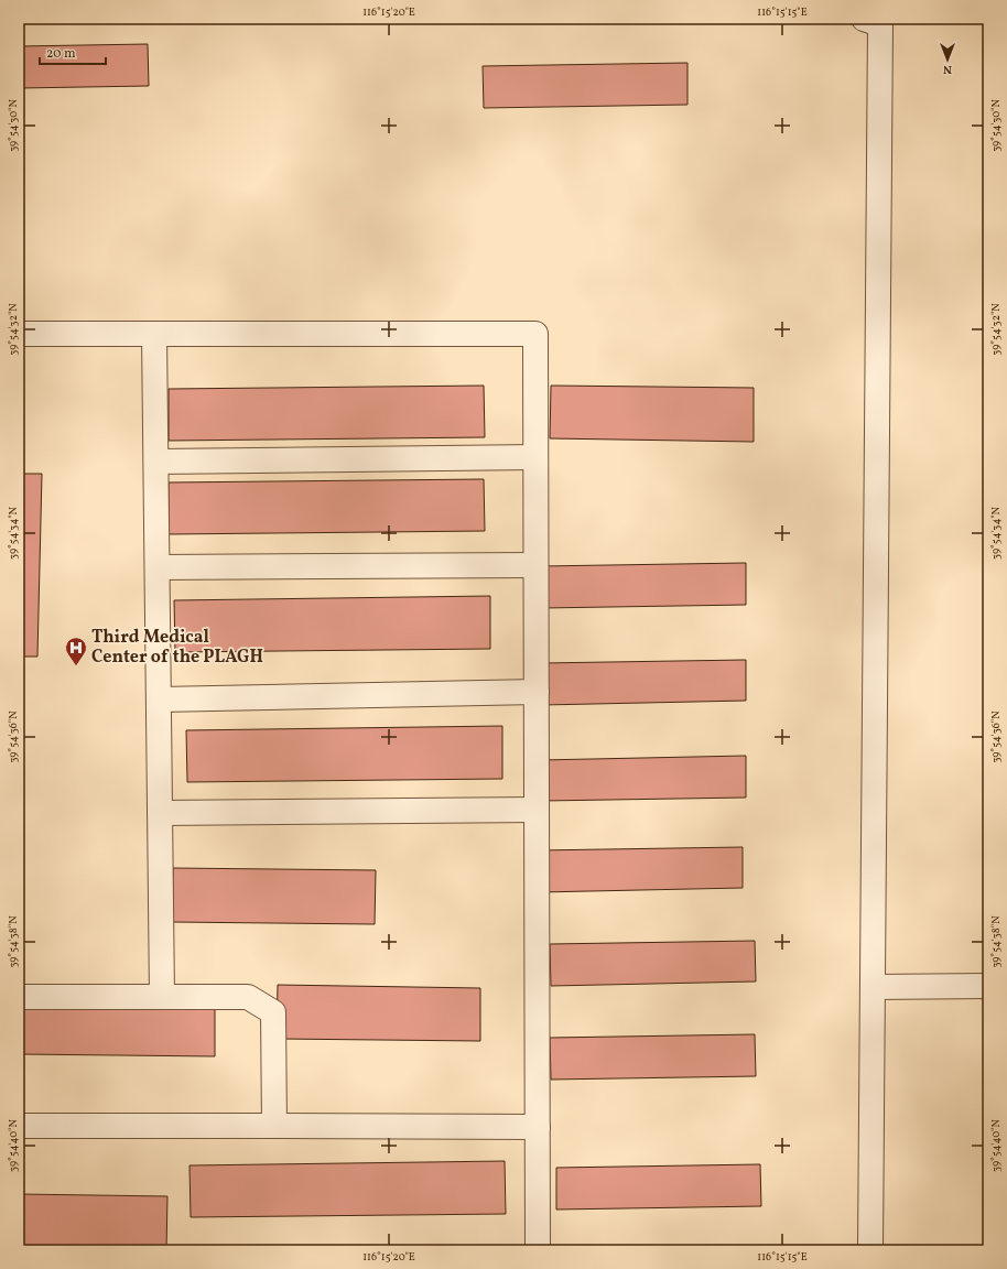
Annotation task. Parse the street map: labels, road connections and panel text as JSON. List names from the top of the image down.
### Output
{
  "places": {
    "hospital": ["Third Medical Center of the PLAGH"]
  },
  "scale_bar": "20 m",
  "north": "bottom",
  "coordinates": [
    "116°15'20\"E",
    "116°15'15\"E",
    "39°54'30\"N",
    "39°54'32\"N",
    "39°54'34\"N",
    "39°54'36\"N",
    "39°54'38\"N",
    "39°54'40\"N"
  ]
}
